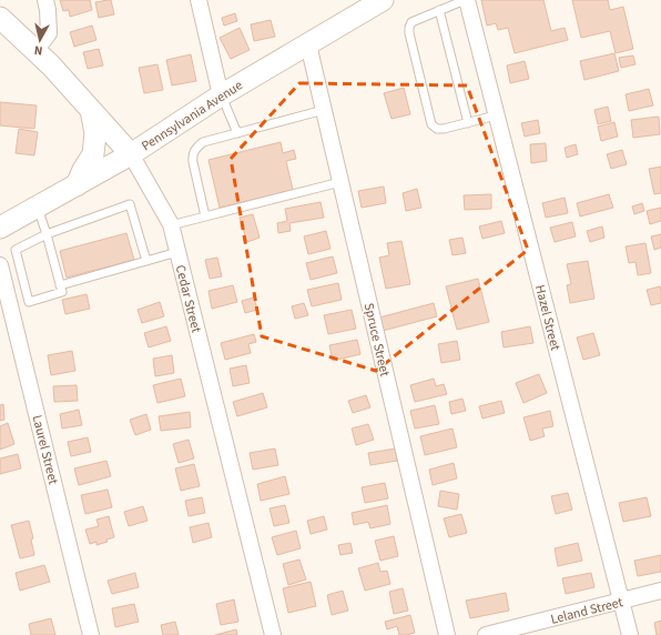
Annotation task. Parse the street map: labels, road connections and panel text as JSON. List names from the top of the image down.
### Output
{
  "streets": {
    "main road": ["Pennsylvania Avenue", "Cedar Street"],
    "street": [
      "Hazel Street",
      "Spruce Street",
      "Laurel Street",
      "Leland Street"
    ]
  },
  "crossings": [
    ["Pennsylvania Avenue", "Cedar Street"],
    ["Pennsylvania Avenue", "Spruce Street"],
    ["Hazel Street", "Leland Street"]
  ],
  "north": "bottom"
}
